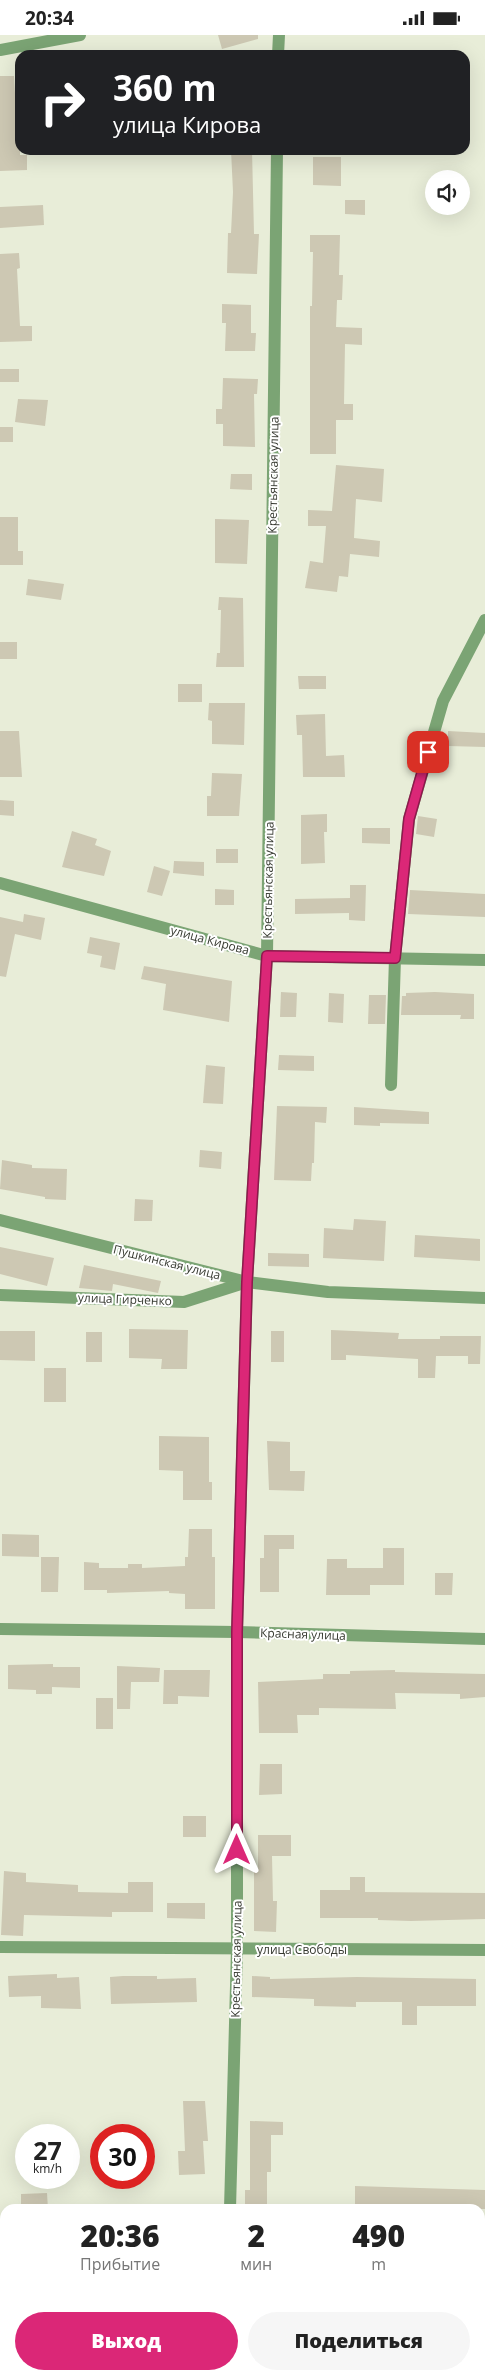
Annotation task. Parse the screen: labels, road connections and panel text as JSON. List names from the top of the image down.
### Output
{
  "streets": {
    "street": [
      "Крестьянская улица",
      "улица Кирова",
      "Пушкинская улица",
      "улица Гирченко",
      "Красная улица",
      "улица Свободы"
    ]
  },
  "crossings": [
    ["Крестьянская улица", "улица Кирова"],
    ["Крестьянская улица", "Пушкинская улица"],
    ["Крестьянская улица", "улица Гирченко"],
    ["Крестьянская улица", "Красная улица"],
    ["Крестьянская улица", "улица Свободы"],
    ["Пушкинская улица", "улица Гирченко"]
  ],
  "page": {
    "status": "20:34",
    "turn": ["360 m", "улица Кирова"],
    "speed": "27 km/h",
    "limit": "30",
    "eta": [
      "20:36",
      "Прибытие",
      "2",
      "мин",
      "490",
      "m"
    ],
    "buttons": ["Выход", "Поделиться"]
  }
}
